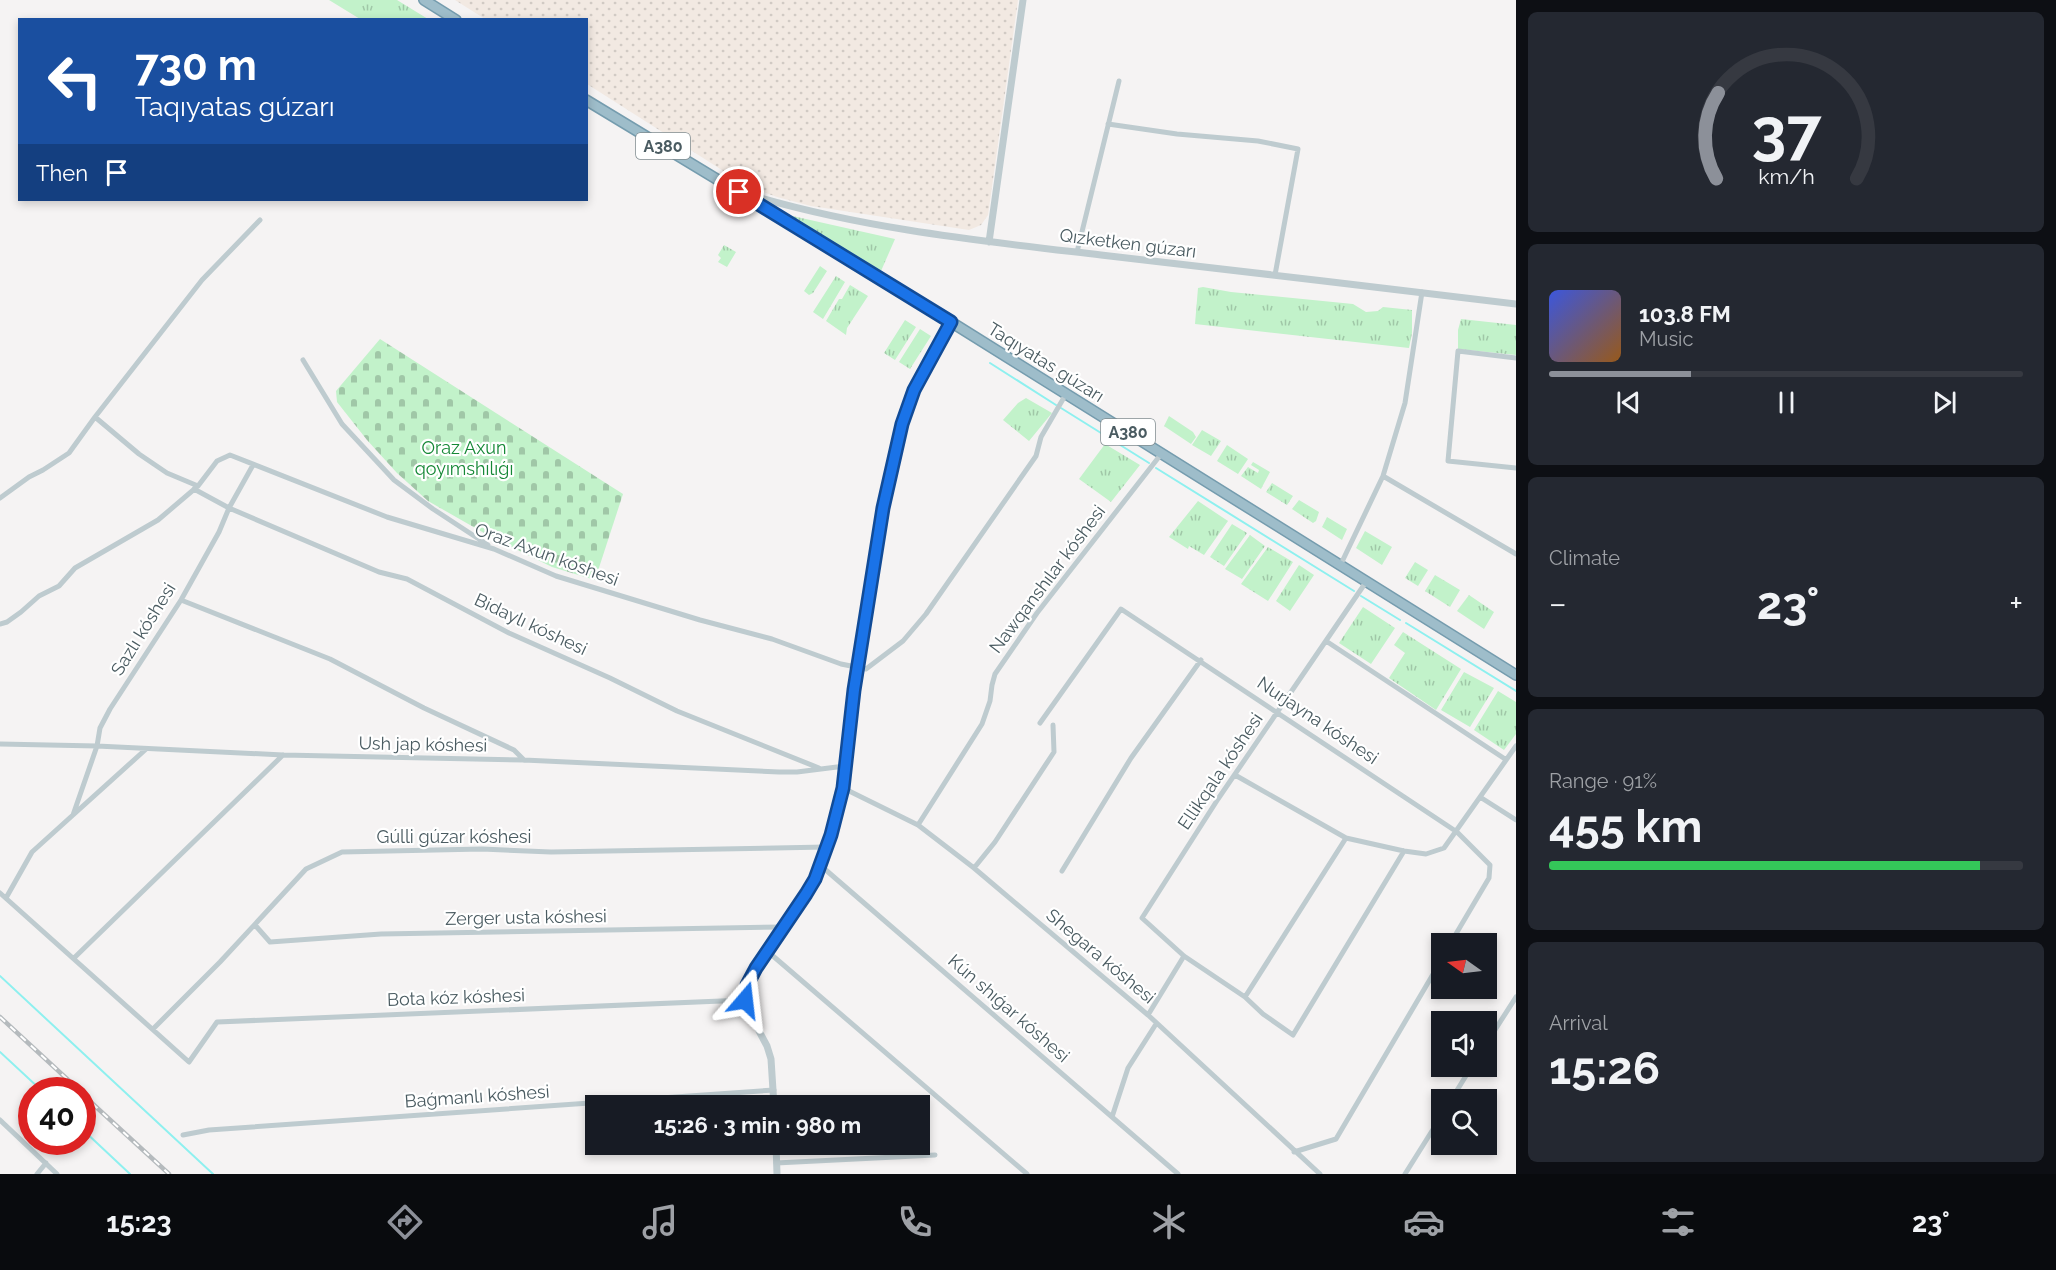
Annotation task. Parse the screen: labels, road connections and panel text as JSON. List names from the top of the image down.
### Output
{
  "streets": {
    "highway": ["A380", "Taqıyatas gúzarı"],
    "street": [
      "Qızketken gúzarı",
      "Oraz Axun kóshesi",
      "Nawqanshılar kóshesi",
      "Bidaylı kóshesi",
      "Sazlı kóshesi",
      "Nurjayna kóshesi",
      "Ush jap kóshesi",
      "Ellikqala kóshesi",
      "Gúlli gúzar kóshesi",
      "Zerger usta kóshesi",
      "Shegara kóshesi",
      "Bota kóz kóshesi",
      "Kún shıǵar kóshesi",
      "Baǵmanlı kóshesi"
    ]
  },
  "crossings": [
    ["Qızketken gúzarı", "Taqıyatas gúzarı"],
    ["Taqıyatas gúzarı", "Nawqanshılar kóshesi"],
    ["Taqıyatas gúzarı", "Ellikqala kóshesi"],
    ["Oraz Axun kóshesi", "Bidaylı kóshesi"],
    ["Oraz Axun kóshesi", "Sazlı kóshesi"],
    ["Nawqanshılar kóshesi", "Shegara kóshesi"],
    ["Bidaylı kóshesi", "Sazlı kóshesi"],
    ["Bidaylı kóshesi", "Ush jap kóshesi"],
    ["Sazlı kóshesi", "Ush jap kóshesi"],
    ["Nurjayna kóshesi", "Ellikqala kóshesi"],
    ["Gúlli gúzar kóshesi", "Zerger usta kóshesi"],
    ["Gúlli gúzar kóshesi", "Bota kóz kóshesi"]
  ],
  "parks": ["Oraz Axun qoyımshılıǵı"],
  "north": "left",
  "page": {
    "turn": ["730 m", "Taqıyatas gúzarı"],
    "then": "Then",
    "song": ["103.8 FM", "Music"],
    "tile": [
      "Climate",
      ["Range · 91%", "455 km"],
      ["Arrival", "15:26"]
    ],
    "heat": ["−", "23°", "+"],
    "limit": "40",
    "trip": "15:26 · 3 min · 980 m",
    "tabs": ["15:23", "23°"],
    "gauge": ["37", "km/h"]
  }
}
